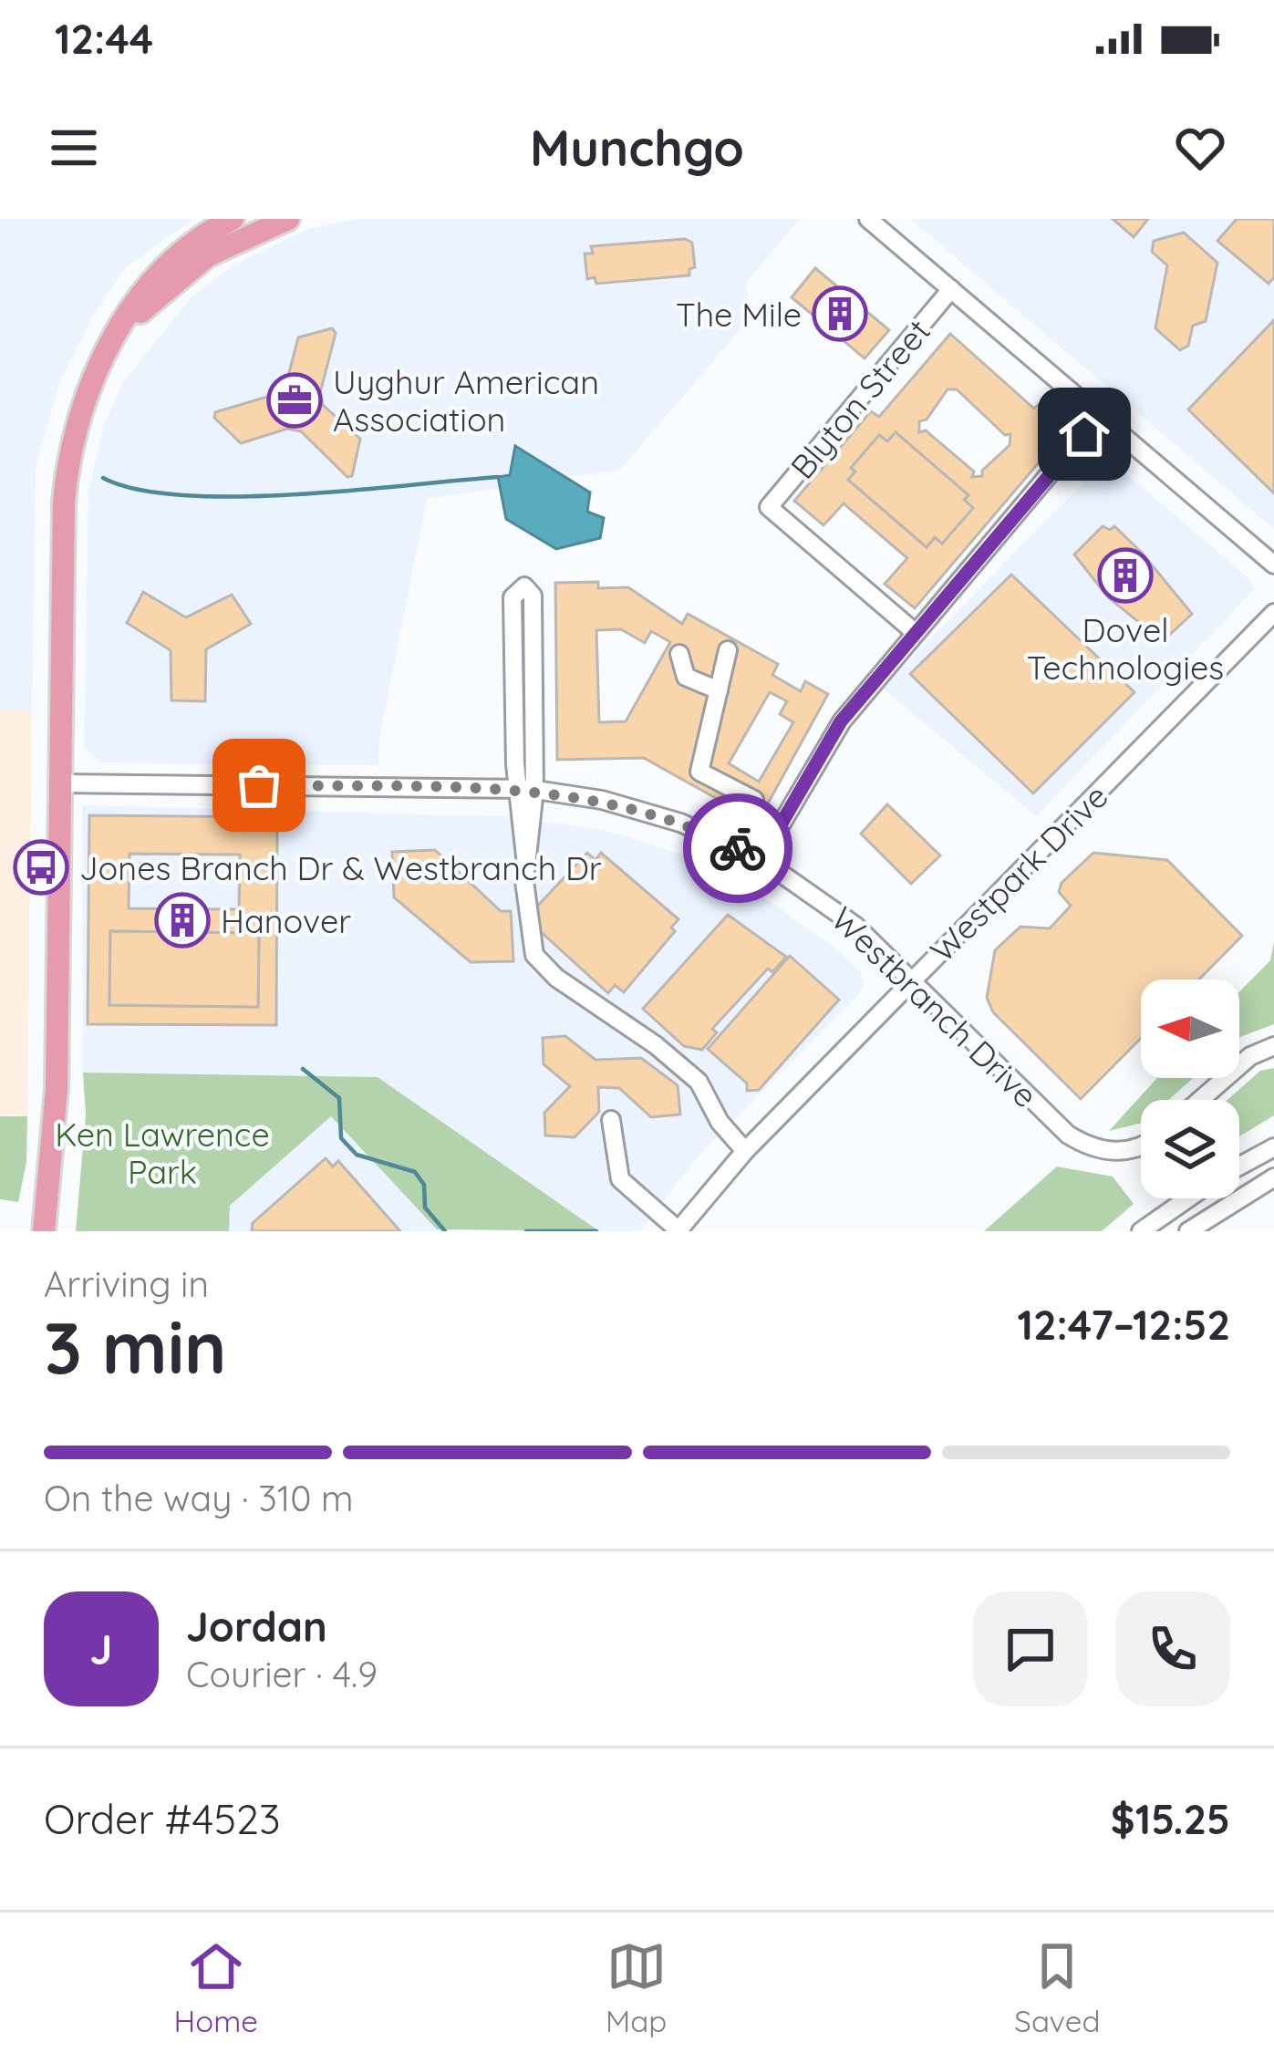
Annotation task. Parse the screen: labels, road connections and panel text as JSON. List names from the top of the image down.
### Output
{
  "streets": {
    "street": ["Blyton Street", "Westpark Drive", "Westbranch Drive"]
  },
  "crossings": [
    ["Westpark Drive", "Westbranch Drive"]
  ],
  "parks": ["Ken Lawrence Park"],
  "places": {
    "building": ["The Mile", "Dovel Technologies", "Hanover"],
    "office": ["Uyghur American Association"],
    "bus stop": ["Jones Branch Dr & Westbranch Dr"]
  },
  "north": "left",
  "page": {
    "status": "12:44",
    "header": "Munchgo",
    "heading": ["3 min", "Arriving in", "12:47–12:52"],
    "panel": [
      "Jordan",
      "Courier · 4.9",
      "Order #4523",
      "$15.25"
    ],
    "bar": "On the way · 310 m",
    "round": "J",
    "tabs": ["Home", "Map", "Saved"]
  }
}
